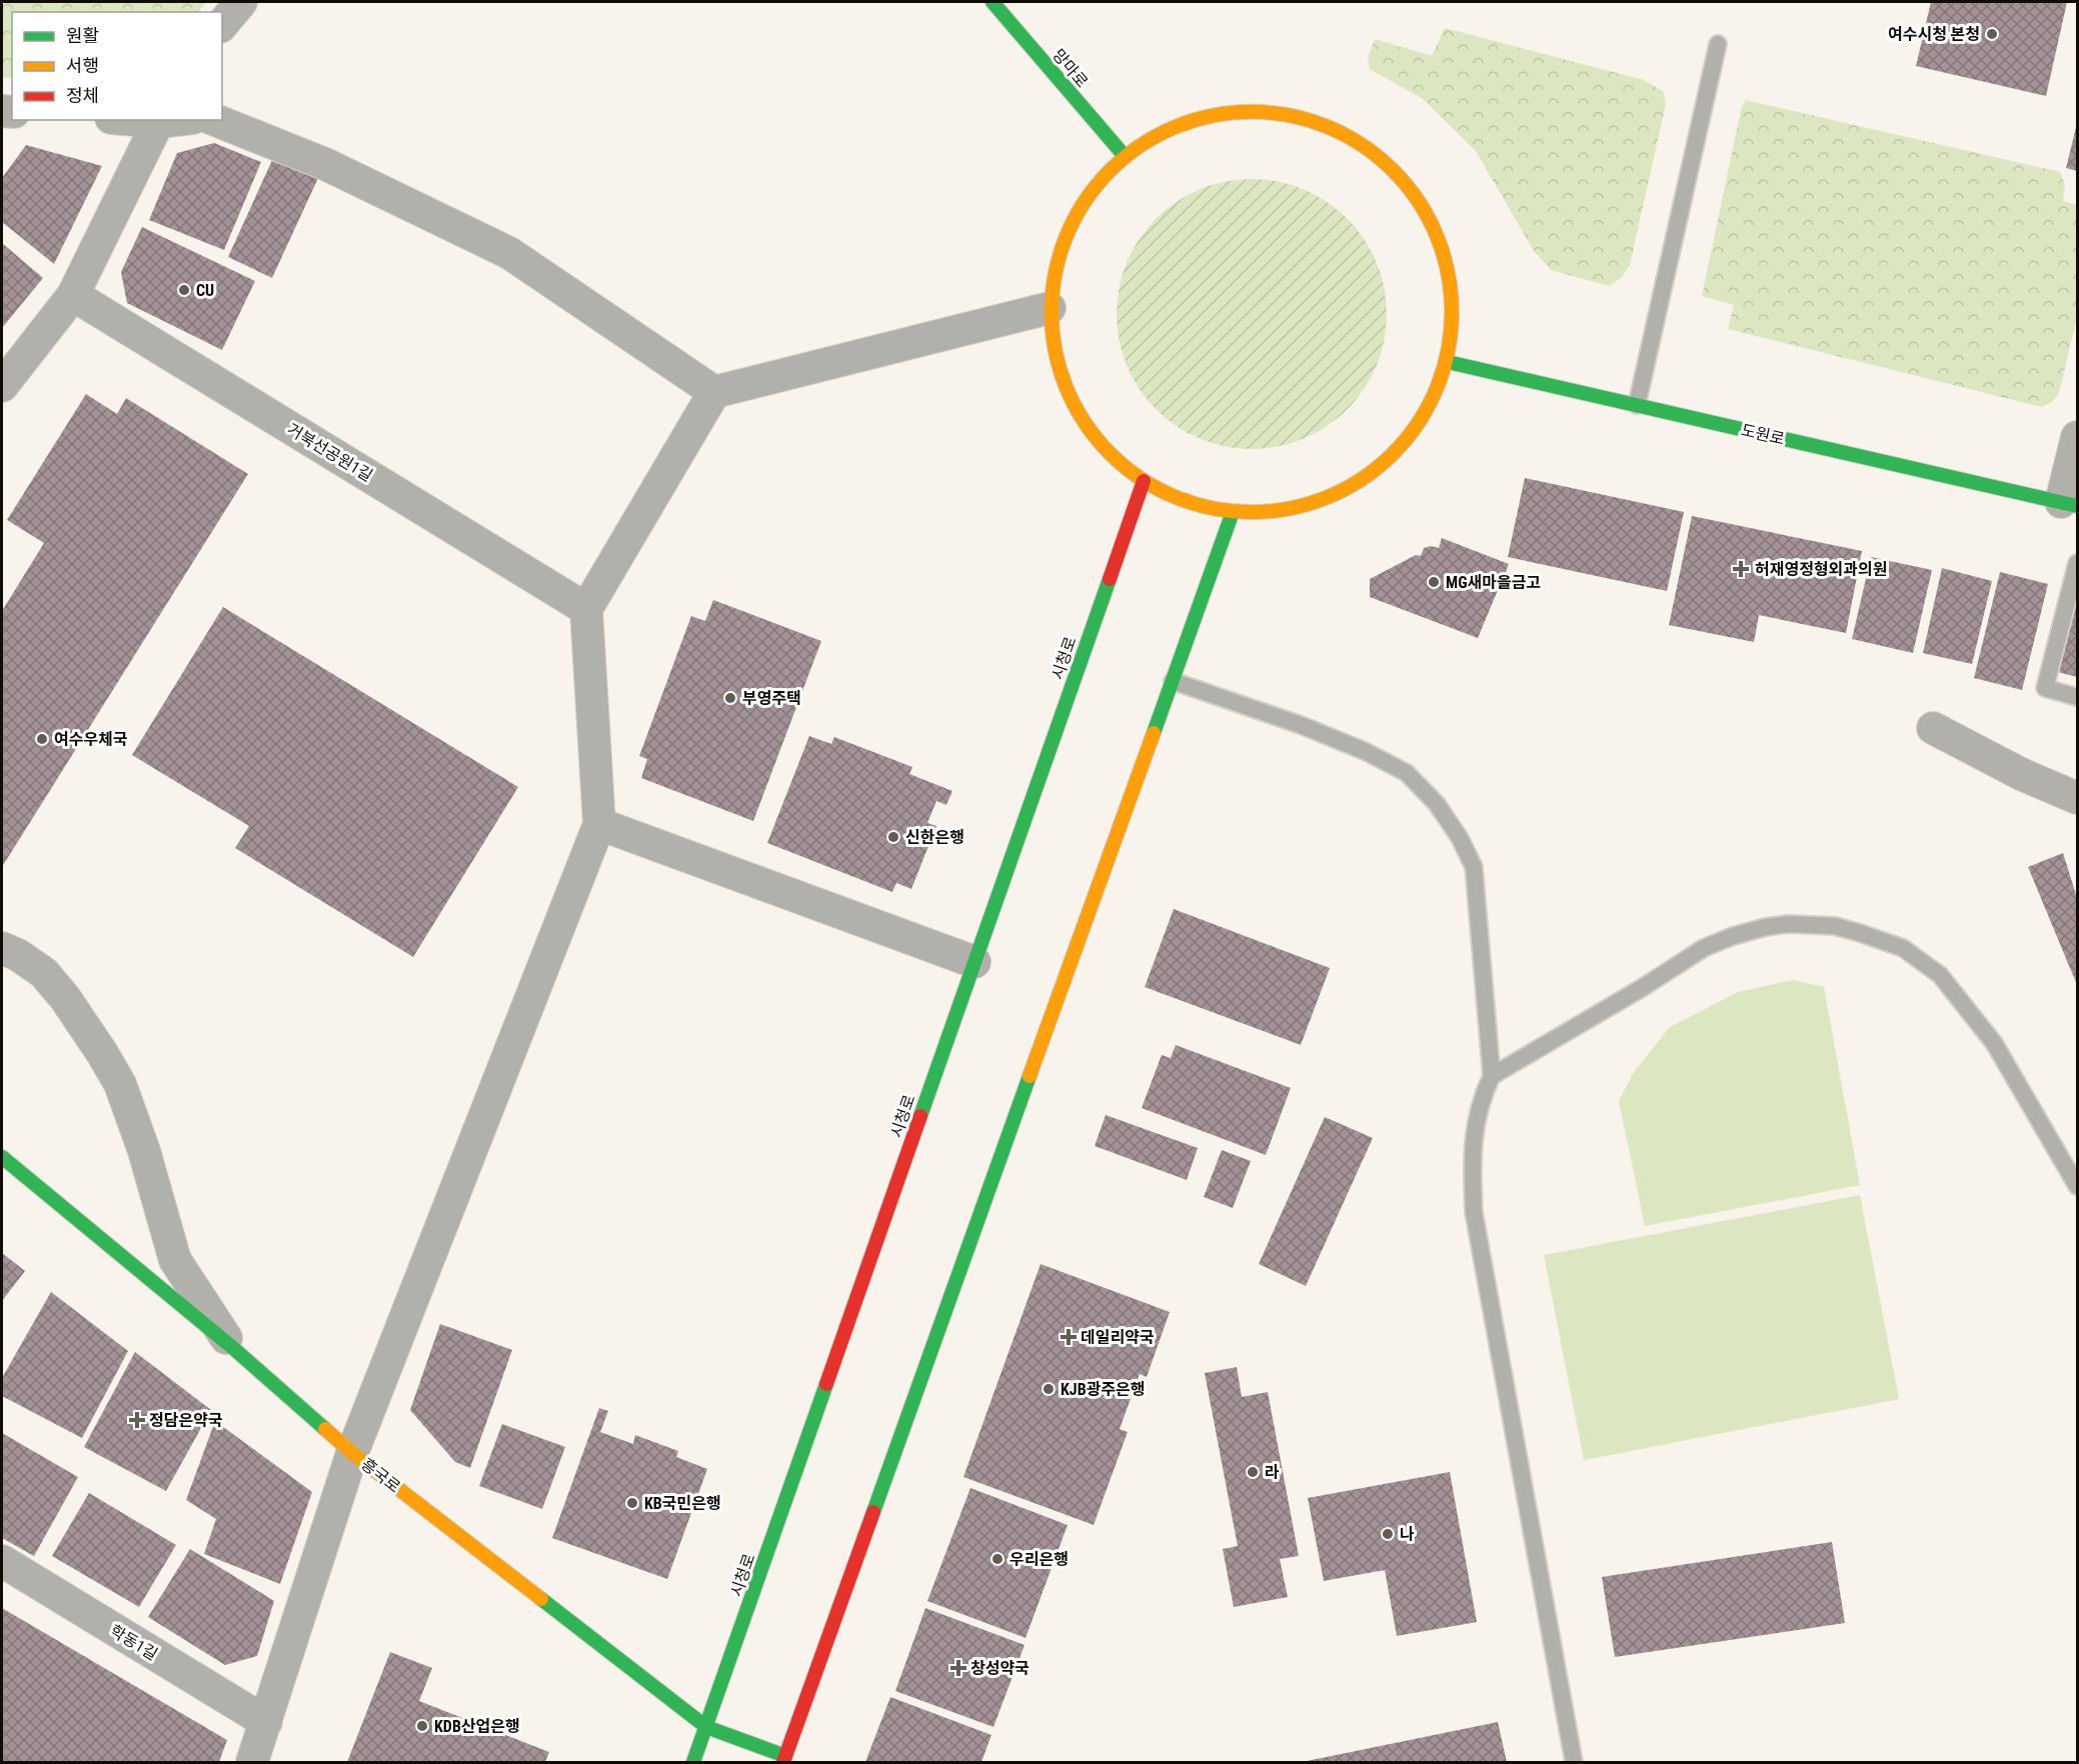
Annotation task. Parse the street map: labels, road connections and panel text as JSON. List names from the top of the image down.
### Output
{
  "streets": {
    "street": [
      "망마로",
      "도원로",
      "거북선공원1길",
      "시청로",
      "흥국로",
      "학동1길"
    ]
  },
  "crossings": [
    ["시청로", "흥국로"]
  ],
  "places": {
    "other": [
      "여수시청 본청",
      "CU",
      "MG새마을금고",
      "부영주택",
      "여수우체국",
      "신한은행",
      "KJB광주은행",
      "라",
      "KB국민은행",
      "나",
      "우리은행",
      "KDB산업은행"
    ],
    "health": [
      "허재영정형외과의원",
      "데일리약국",
      "정담은약국",
      "창성약국"
    ]
  },
  "legend": ["원활", "서행", "정체"]
}
